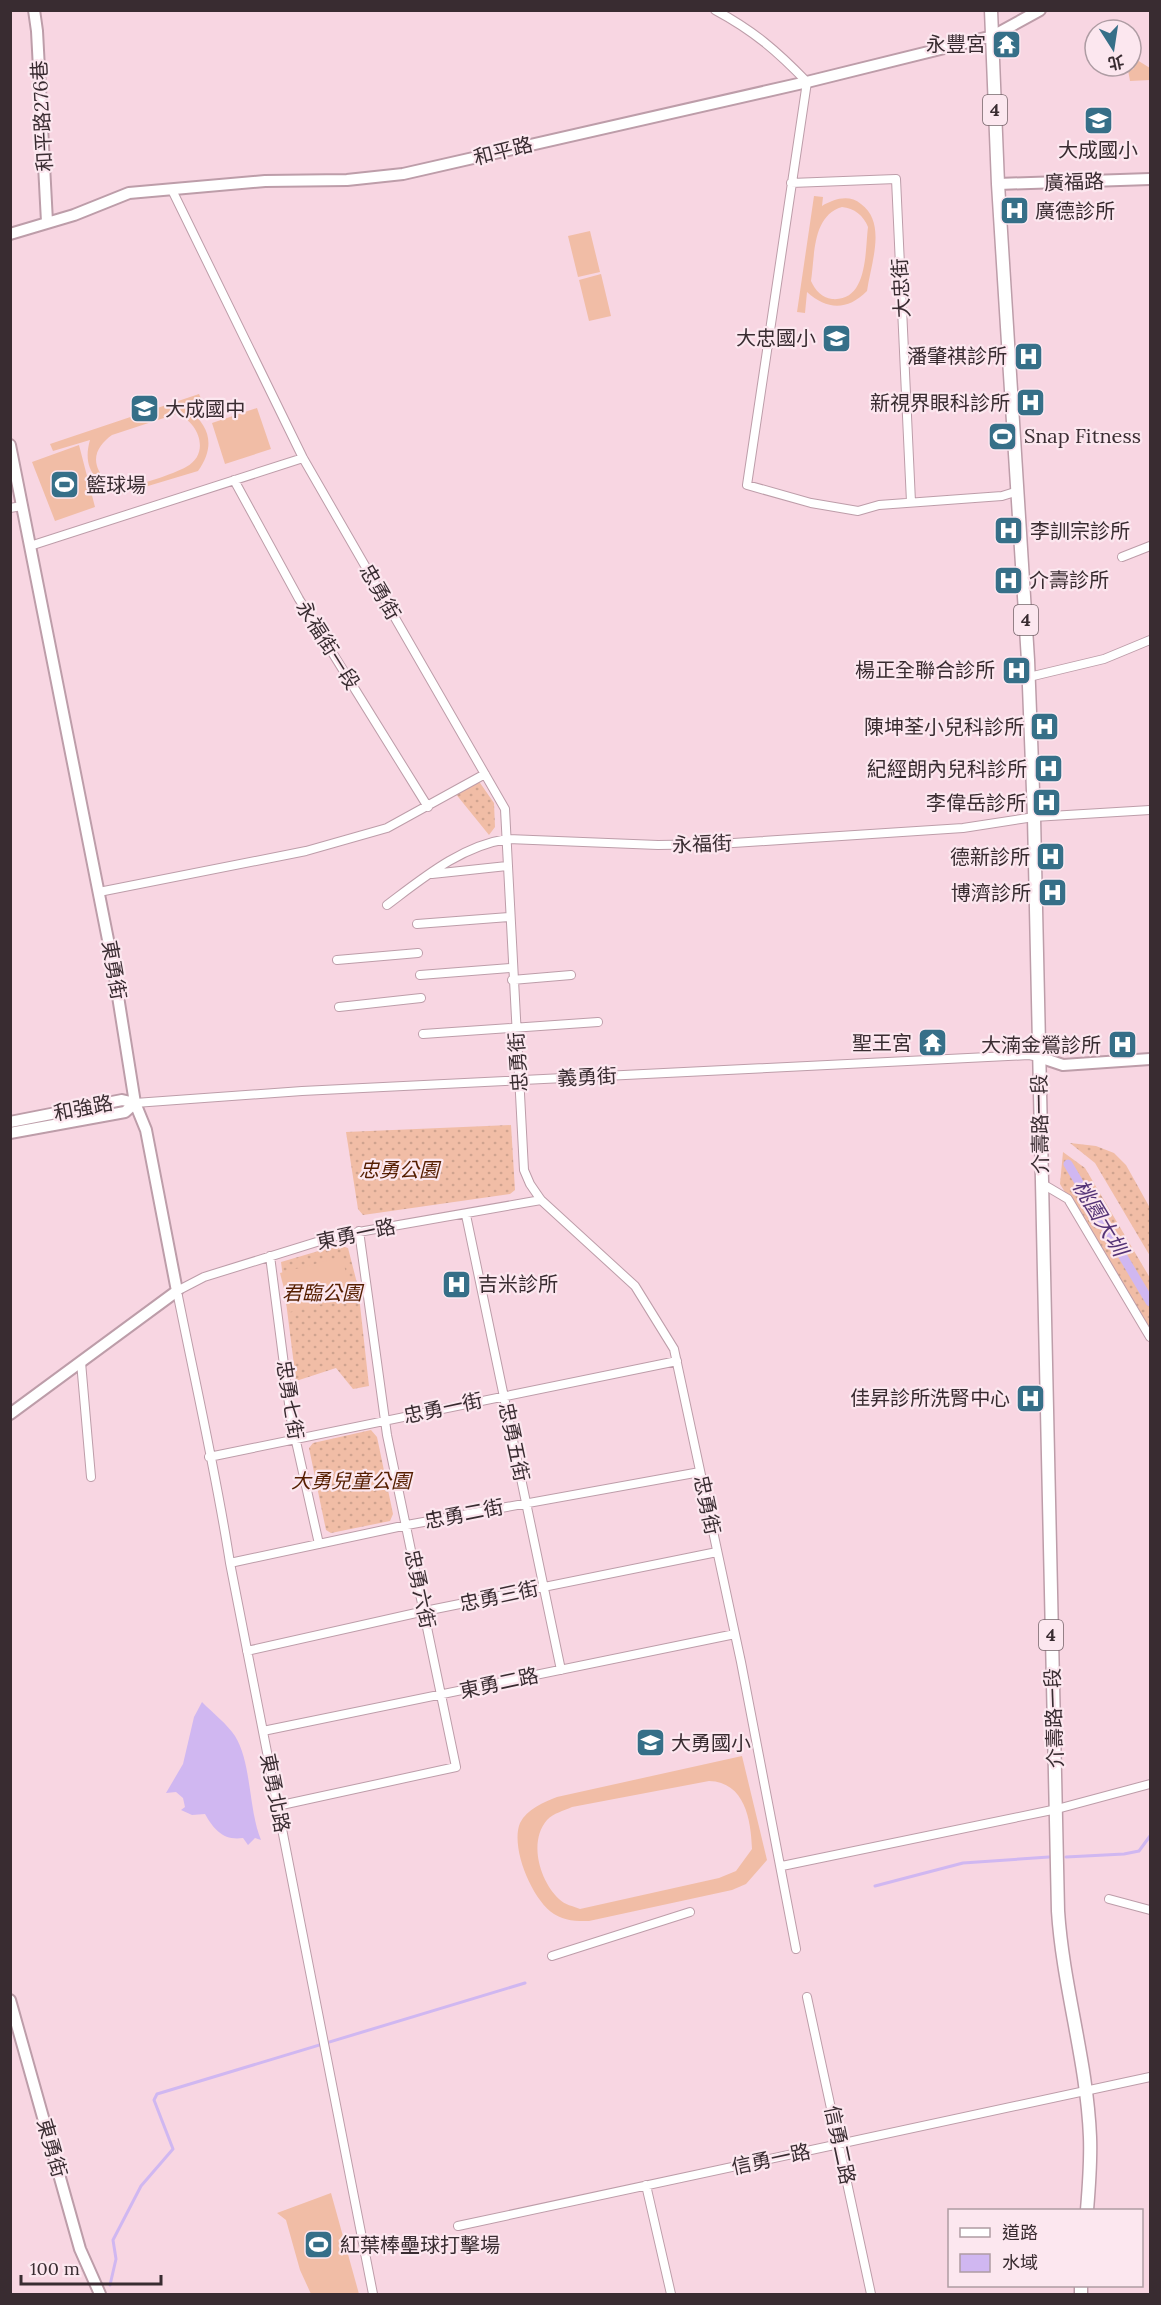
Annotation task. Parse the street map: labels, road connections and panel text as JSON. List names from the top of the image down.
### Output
{
  "streets": {
    "main road": ["4", "介壽路一段"],
    "street": [
      "和平路276巷",
      "和平路",
      "廣福路",
      "大忠街",
      "忠勇街",
      "永福街一段",
      "永福街",
      "東勇街",
      "義勇街",
      "和強路",
      "東勇一路",
      "忠勇七街",
      "忠勇一街",
      "忠勇五街",
      "忠勇二街",
      "忠勇六街",
      "忠勇三街",
      "東勇二路",
      "東勇北路",
      "信勇二路",
      "信勇一路"
    ]
  },
  "crossings": [
    ["4", "和平路"],
    ["4", "介壽路一段"],
    ["和平路276巷", "和平路"],
    ["和平路", "忠勇街"],
    ["和平路", "介壽路一段"],
    ["廣福路", "介壽路一段"],
    ["忠勇街", "永福街"],
    ["忠勇街", "義勇街"],
    ["忠勇街", "東勇一路"],
    ["忠勇街", "忠勇一街"],
    ["忠勇街", "忠勇二街"],
    ["忠勇街", "忠勇三街"],
    ["忠勇街", "東勇二路"],
    ["永福街", "介壽路一段"],
    ["東勇街", "義勇街"],
    ["東勇街", "和強路"],
    ["東勇街", "東勇一路"],
    ["東勇街", "東勇北路"],
    ["義勇街", "和強路"],
    ["義勇街", "介壽路一段"],
    ["介壽路一段", "信勇一路"],
    ["東勇一路", "忠勇七街"],
    ["東勇一路", "忠勇五街"],
    ["東勇一路", "忠勇六街"],
    ["東勇一路", "東勇北路"],
    ["忠勇七街", "忠勇一街"],
    ["忠勇七街", "忠勇二街"],
    ["忠勇一街", "忠勇五街"],
    ["忠勇一街", "忠勇六街"],
    ["忠勇一街", "東勇北路"],
    ["忠勇五街", "忠勇二街"],
    ["忠勇五街", "忠勇三街"],
    ["忠勇五街", "東勇二路"],
    ["忠勇二街", "忠勇六街"],
    ["忠勇二街", "東勇北路"],
    ["忠勇六街", "忠勇三街"],
    ["忠勇六街", "東勇二路"],
    ["忠勇六街", "東勇北路"],
    ["忠勇三街", "東勇北路"],
    ["東勇二路", "東勇北路"],
    ["信勇二路", "信勇一路"]
  ],
  "water": ["桃園大圳"],
  "parks": ["忠勇公園", "君臨公園", "大勇兒童公園"],
  "places": {
    "temple": ["永豐宮", "聖王宮"],
    "school or university": [
      "大成國小",
      "大忠國小",
      "大成國中",
      "大勇國小"
    ],
    "hospital": [
      "廣德診所",
      "潘肇祺診所",
      "新視界眼科診所",
      "李訓宗診所",
      "介壽診所",
      "楊正全聯合診所",
      "陳坤荃小兒科診所",
      "紀經朗內兒科診所",
      "李偉岳診所",
      "德新診所",
      "博濟診所",
      "大湳金鶯診所",
      "吉米診所",
      "佳昇診所洗腎中心"
    ],
    "sports": ["Snap Fitness", "籃球場", "紅葉棒壘球打擊場"]
  },
  "legend": ["道路", "水域"],
  "scale_bar": "100 m",
  "north": "bottom"
}
